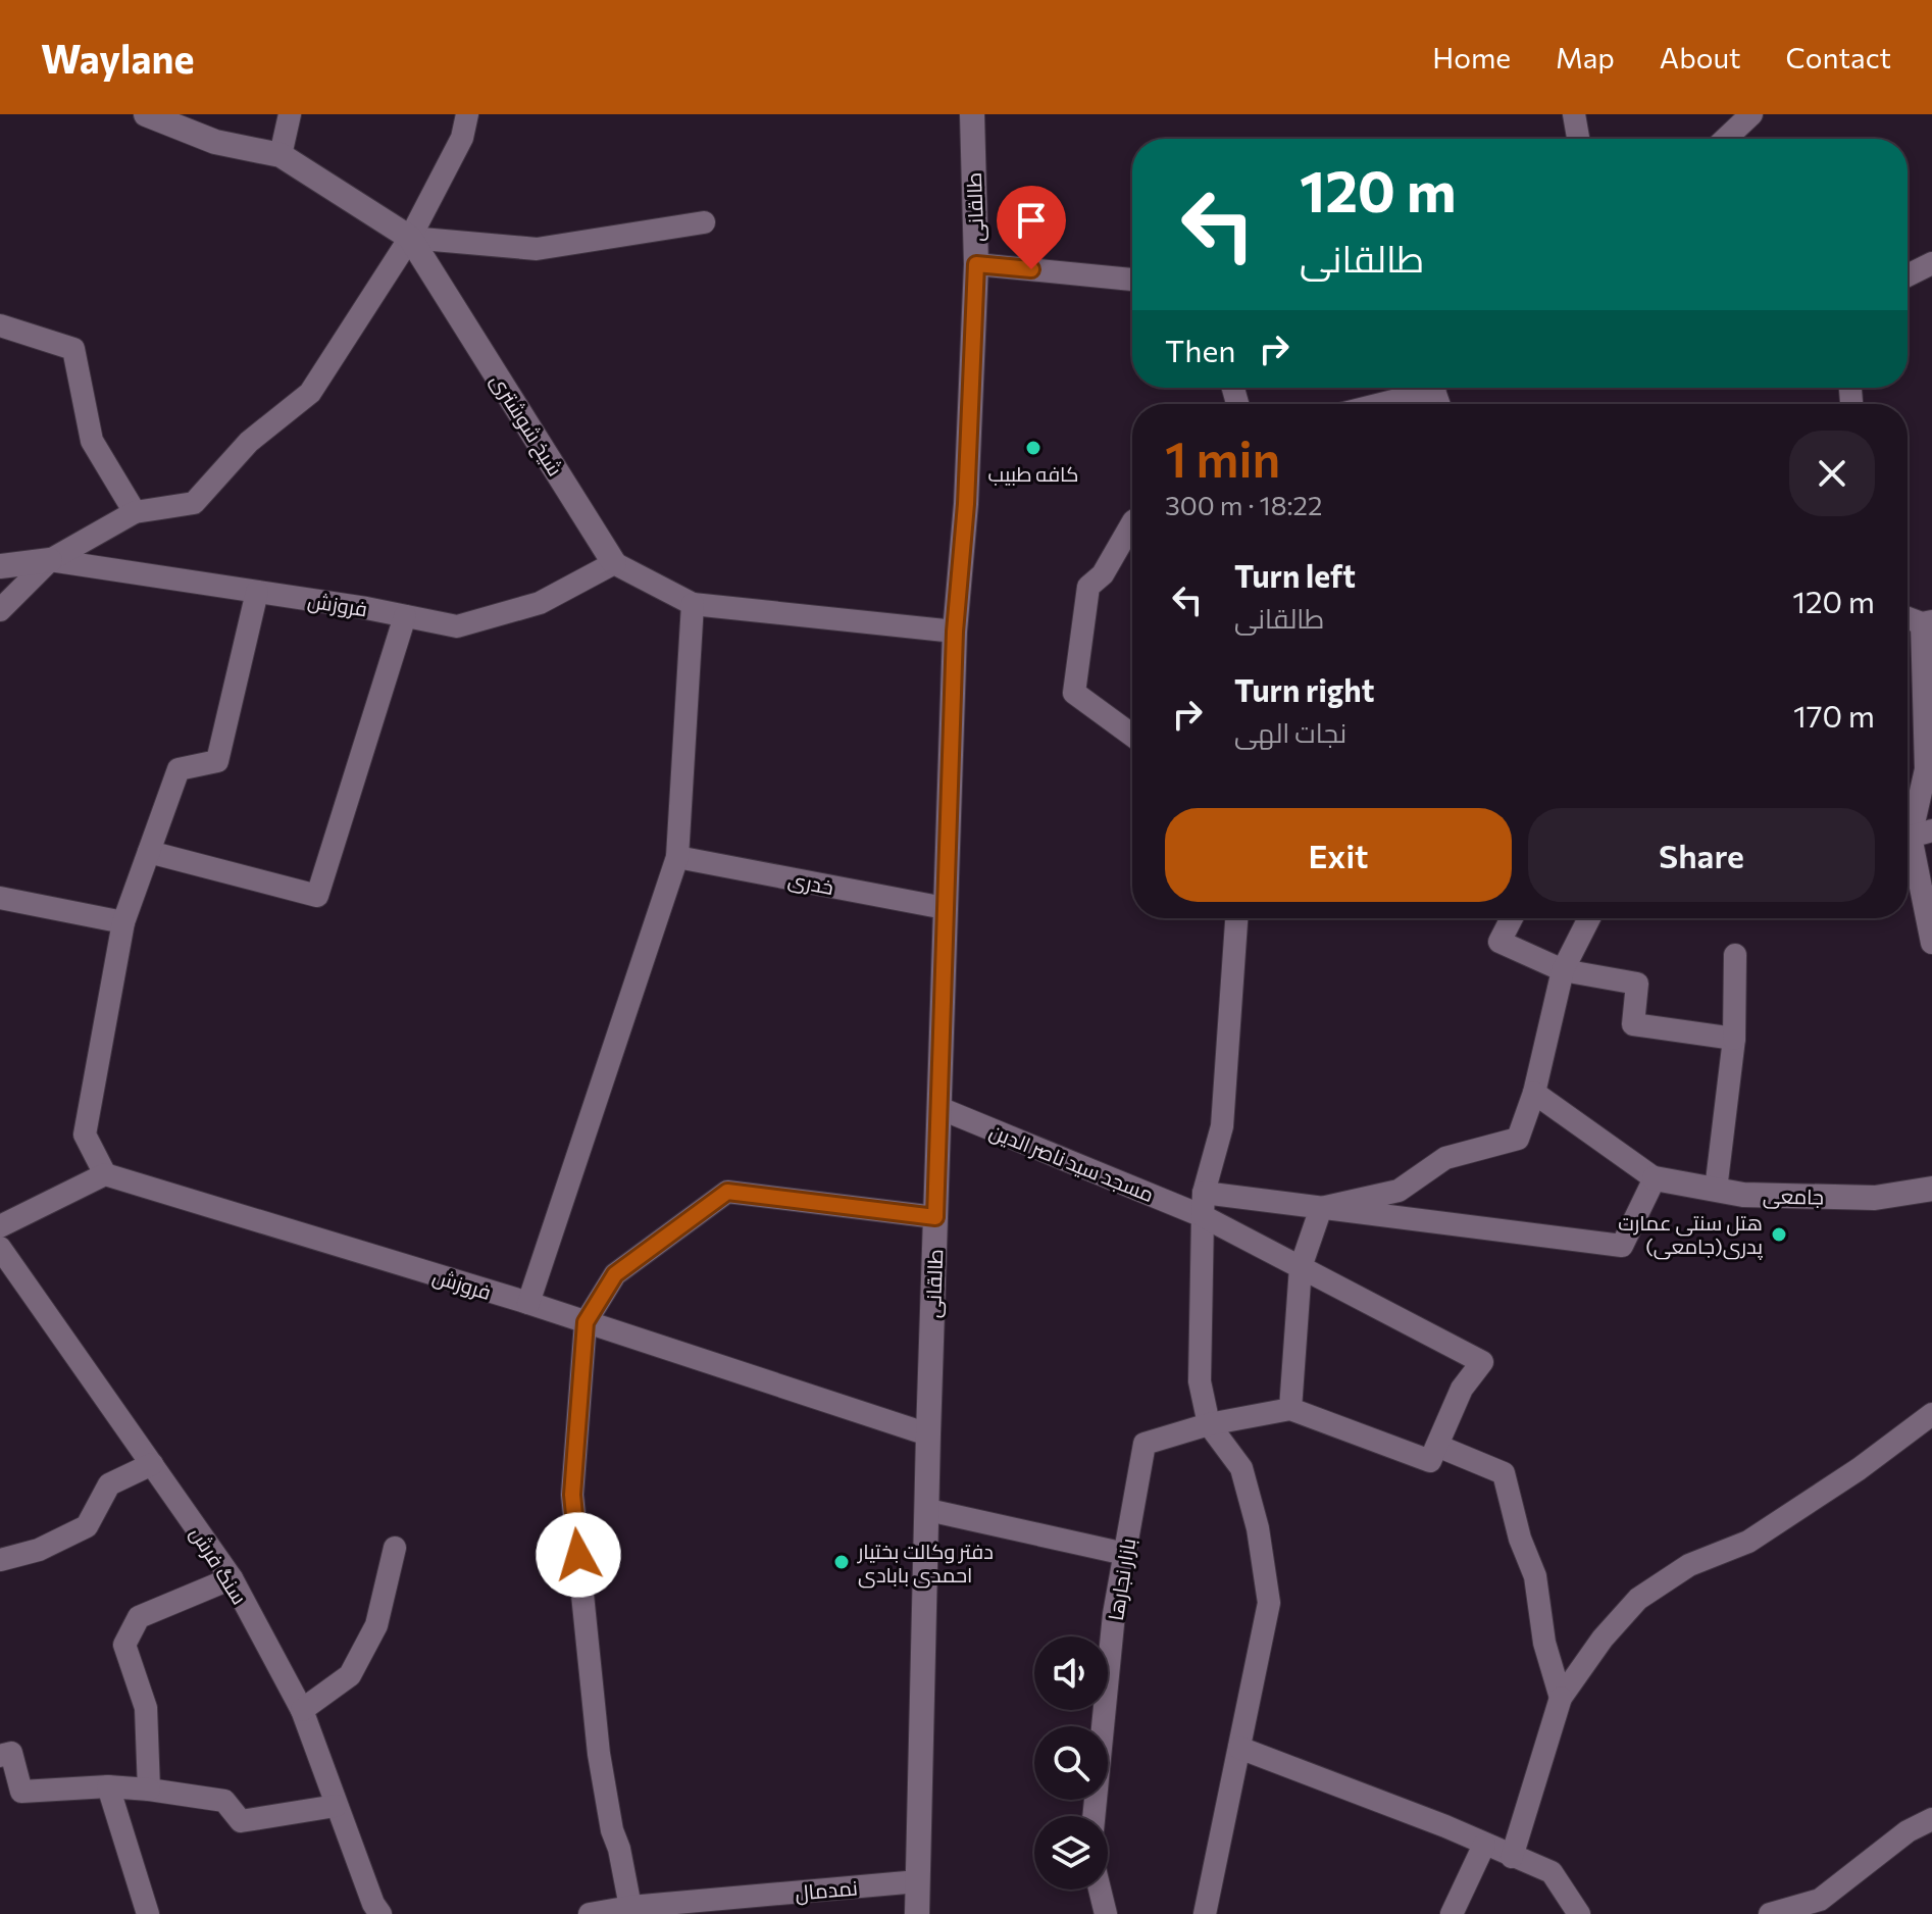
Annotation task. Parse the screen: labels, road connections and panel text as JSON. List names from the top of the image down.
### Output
{
  "streets": {
    "main road": ["طالقانی", "شیخ شوشتری", "جامعی"],
    "lane": [
      "فروزش",
      "خدری",
      "مسجد سید ناصر الدین",
      "سنگ فرش",
      "بازار نجارها",
      "نمدمال"
    ]
  },
  "crossings": [
    ["طالقانی", "فروزش"],
    ["طالقانی", "خدری"],
    ["طالقانی", "مسجد سید ناصر الدین"],
    ["طالقانی", "نمدمال"],
    ["شیخ شوشتری", "فروزش"]
  ],
  "places": ["کافه طبیب", "هتل سنتی عمارت پدری(جامعی)", "دفتر وکالت بختیار احمدی بابادی"],
  "page": {
    "header": "Waylane",
    "nav": [
      "Home",
      "Map",
      "About",
      "Contact"
    ],
    "turn": ["120 m", "طالقانی"],
    "then": "Then",
    "heading": ["1 min", "300 m · 18:22"],
    "list": [
      {
        "name": "Turn left",
        "note": "طالقانی",
        "value": "120 m"
      },
      {
        "name": "Turn right",
        "note": "نجات الهی",
        "value": "170 m"
      }
    ],
    "buttons": ["Exit", "Share"]
  }
}
